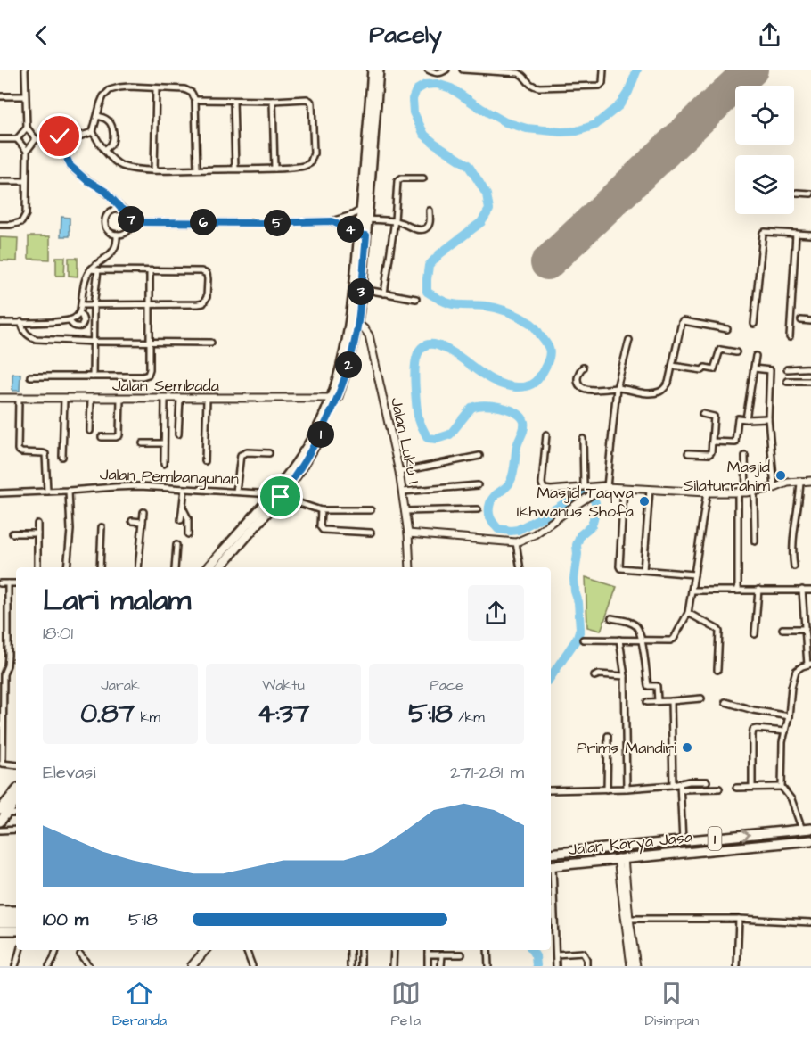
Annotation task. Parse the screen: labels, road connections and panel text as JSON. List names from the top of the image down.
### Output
{
  "streets": {
    "main road": ["1", "Jalan Karya Jasa"],
    "street": ["Jalan Sembada", "Jalan Luku I", "Jalan Pembangunan"]
  },
  "places": ["Masjid Silaturrahim", "Masjid Taqwa Ikhwanus Shofa", "Prims Mandiri"],
  "page": {
    "header": "Pacely",
    "pins": [
      "7",
      "6",
      "5",
      "4",
      "3",
      "2",
      "1"
    ],
    "heading": ["Lari malam", "18:01"],
    "stats": [
      ["Jarak", "0.87 km"],
      ["Waktu", "4:37"],
      ["Pace", "5:18 /km"]
    ],
    "chart": ["Elevasi", "271–281 m"],
    "list": [
      {
        "name": "100 m",
        "note": "5:18"
      }
    ],
    "tabs": ["Beranda", "Peta", "Disimpan"]
  }
}
